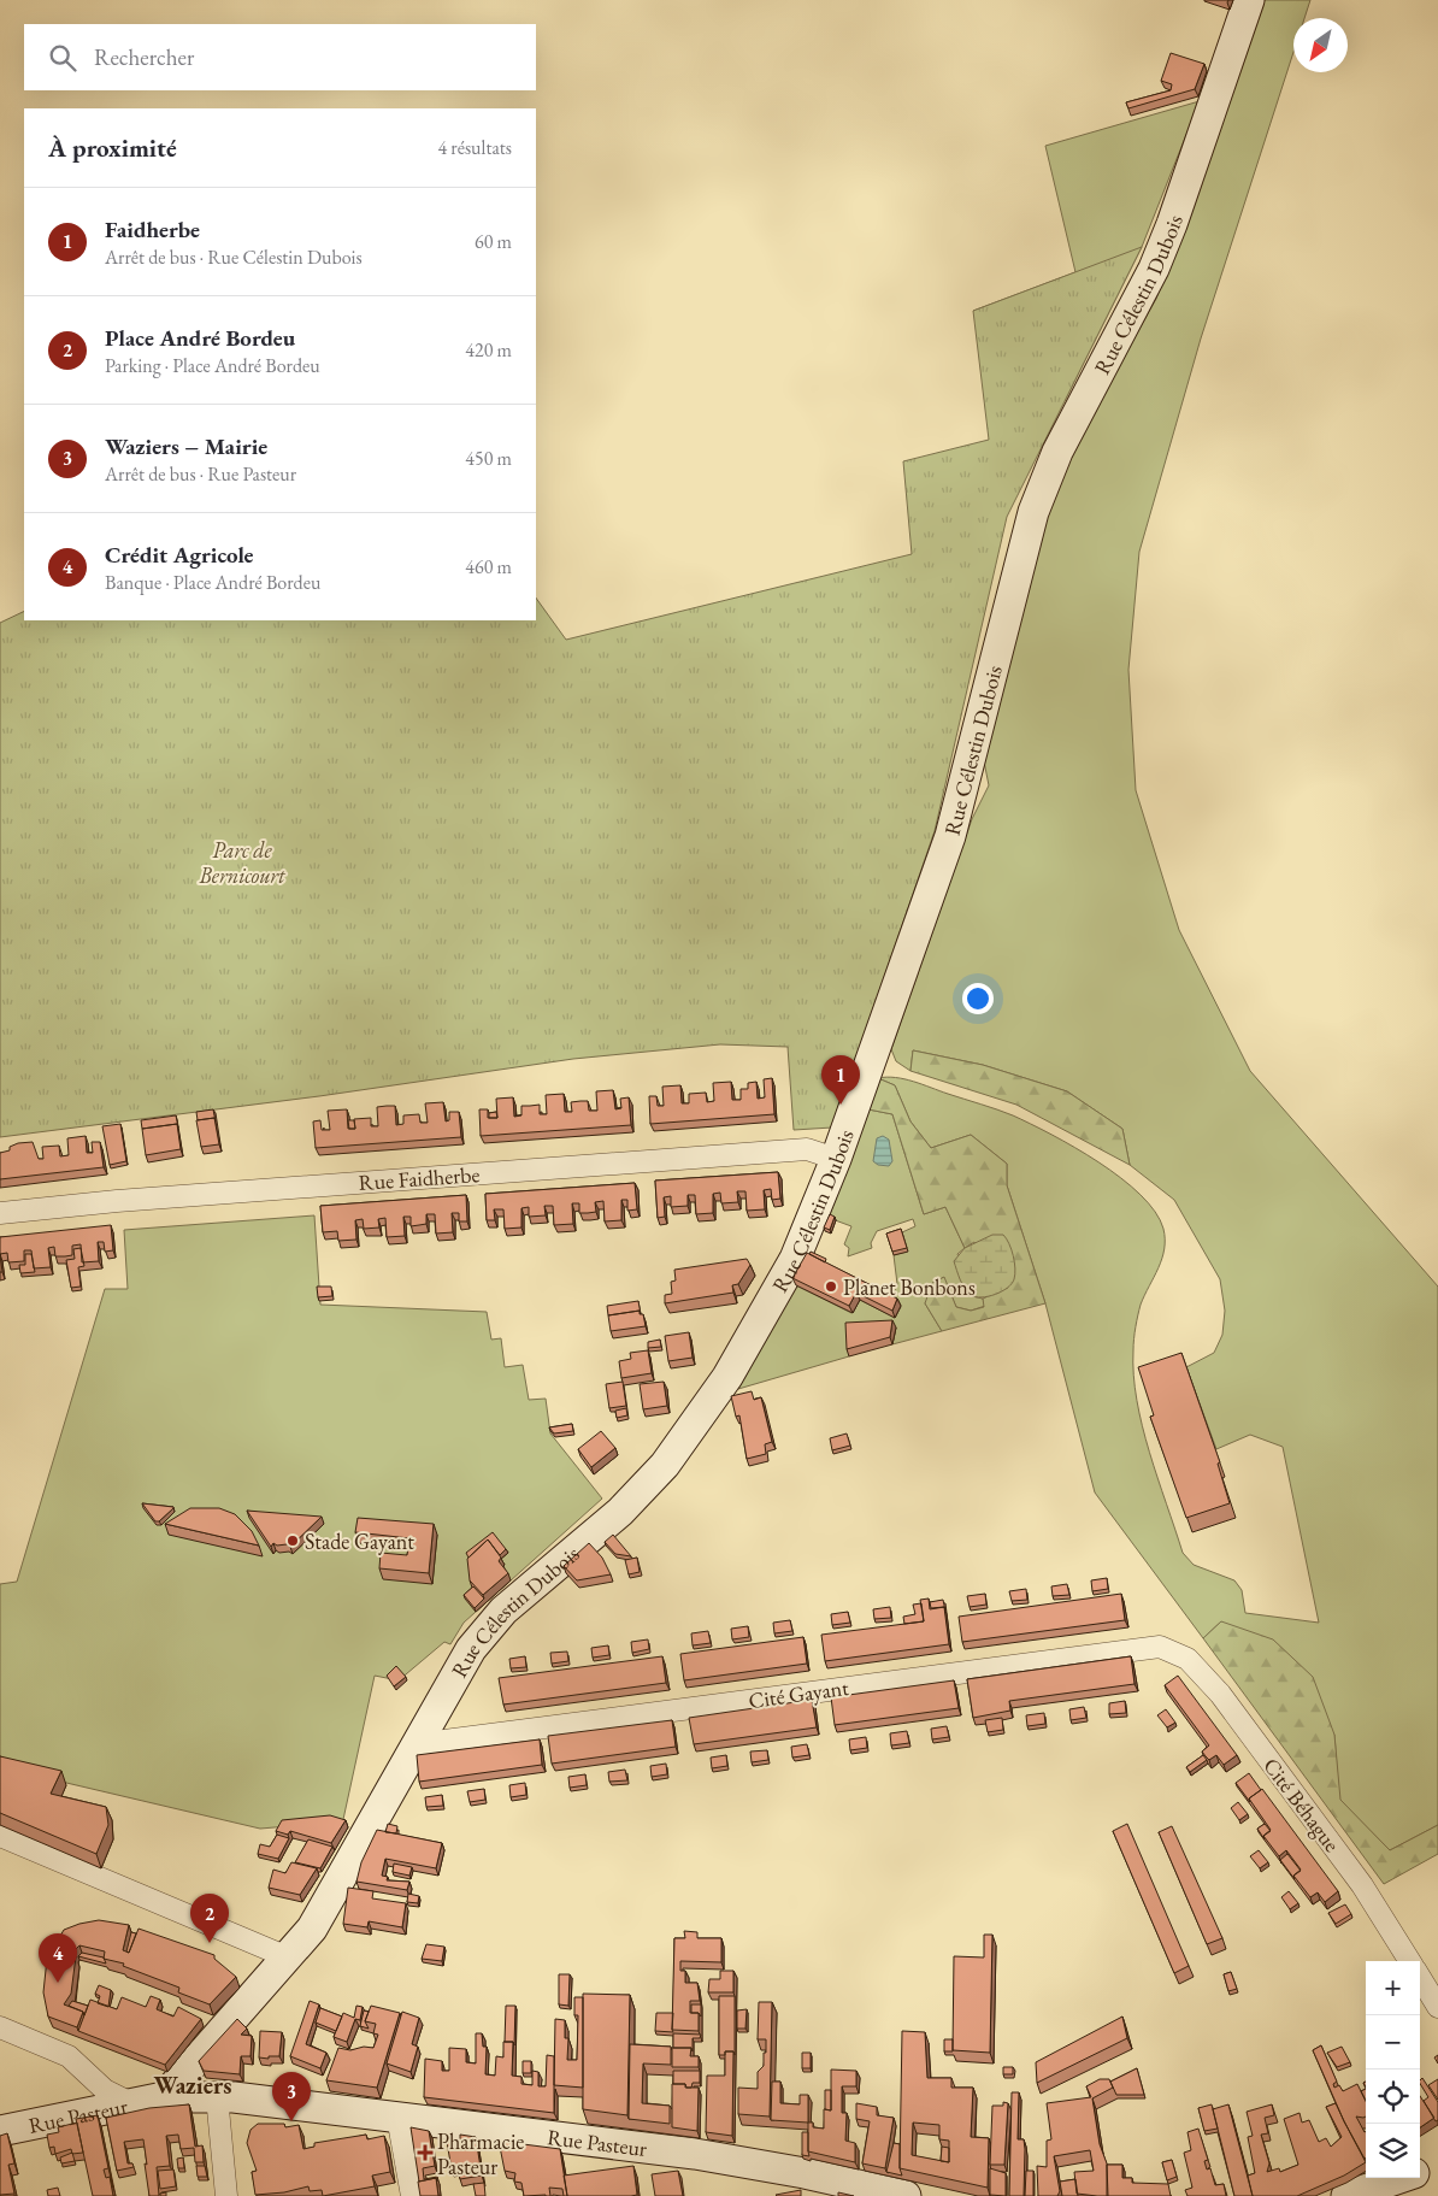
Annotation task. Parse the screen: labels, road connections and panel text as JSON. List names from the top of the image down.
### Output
{
  "streets": {
    "street": [
      "Rue Célestin Dubois",
      "Rue Faidherbe",
      "Cité Gayant",
      "Cité Béhague",
      "Rue Pasteur"
    ]
  },
  "crossings": [
    ["Rue Célestin Dubois", "Rue Faidherbe"],
    ["Rue Célestin Dubois", "Cité Gayant"],
    ["Rue Célestin Dubois", "Rue Pasteur"],
    ["Cité Gayant", "Cité Béhague"]
  ],
  "districts": ["Waziers"],
  "parks": ["Parc de Bernicourt"],
  "places": {
    "other": ["Planet Bonbons", "Stade Gayant"],
    "health": ["Pharmacie Pasteur"]
  },
  "north": "bottom left",
  "page": {
    "search": "Rechercher",
    "heading": ["À proximité", "4 résultats"],
    "list": [
      {
        "mark": "1",
        "name": "Faidherbe",
        "note": "Arrêt de bus · Rue Célestin Dubois",
        "value": "60 m"
      },
      {
        "mark": "2",
        "name": "Place André Bordeu",
        "note": "Parking · Place André Bordeu",
        "value": "420 m"
      },
      {
        "mark": "3",
        "name": "Waziers – Mairie",
        "note": "Arrêt de bus · Rue Pasteur",
        "value": "450 m"
      },
      {
        "mark": "4",
        "name": "Crédit Agricole",
        "note": "Banque · Place André Bordeu",
        "value": "460 m"
      }
    ],
    "pins": [
      "1",
      "2",
      "4",
      "3"
    ],
    "map_buttons": ["+", "−"]
  }
}
